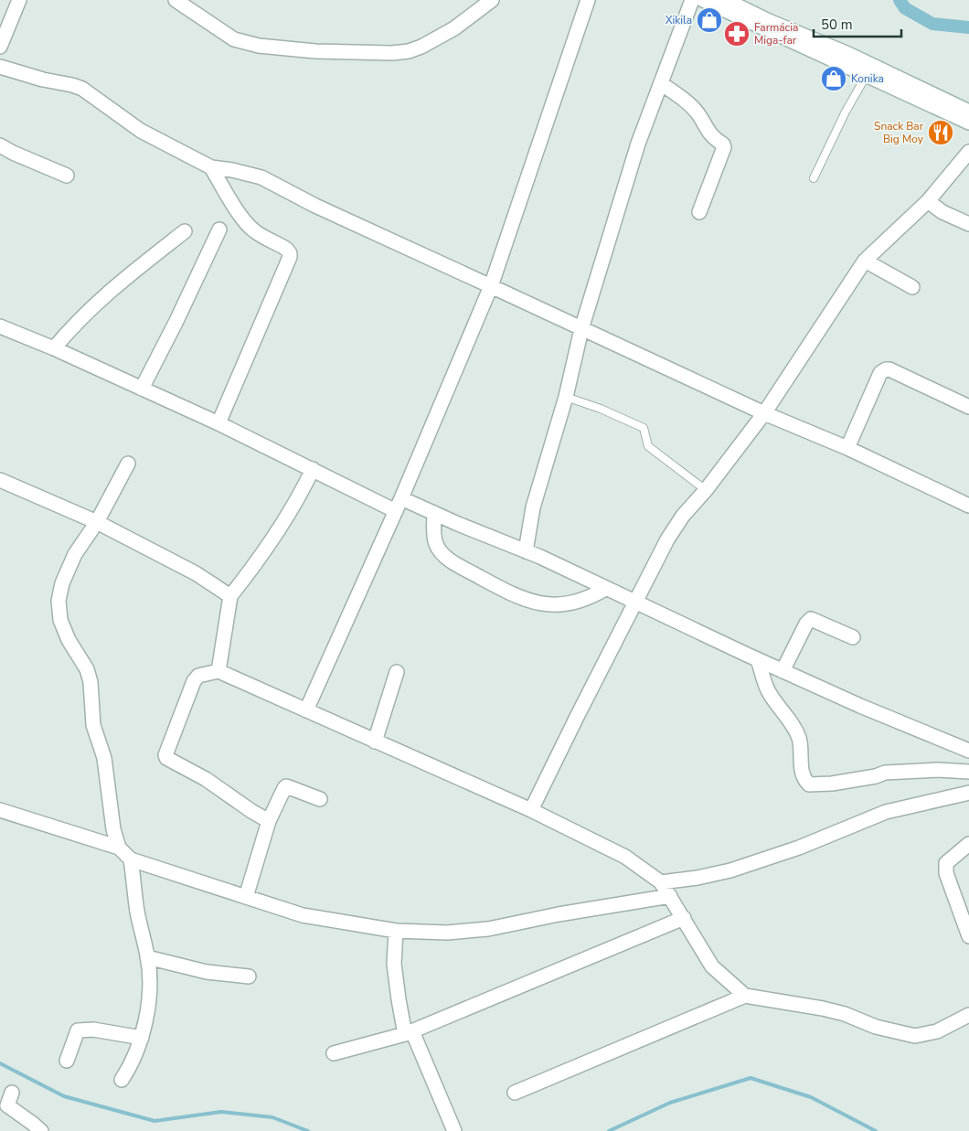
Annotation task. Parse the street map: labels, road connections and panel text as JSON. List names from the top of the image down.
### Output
{
  "places": {
    "shop": ["Xikila", "Konika"],
    "pharmacy": ["Farmácia Miga-far"],
    "restaurant": ["Snack Bar Big Moy"]
  },
  "scale_bar": "50 m"
}
